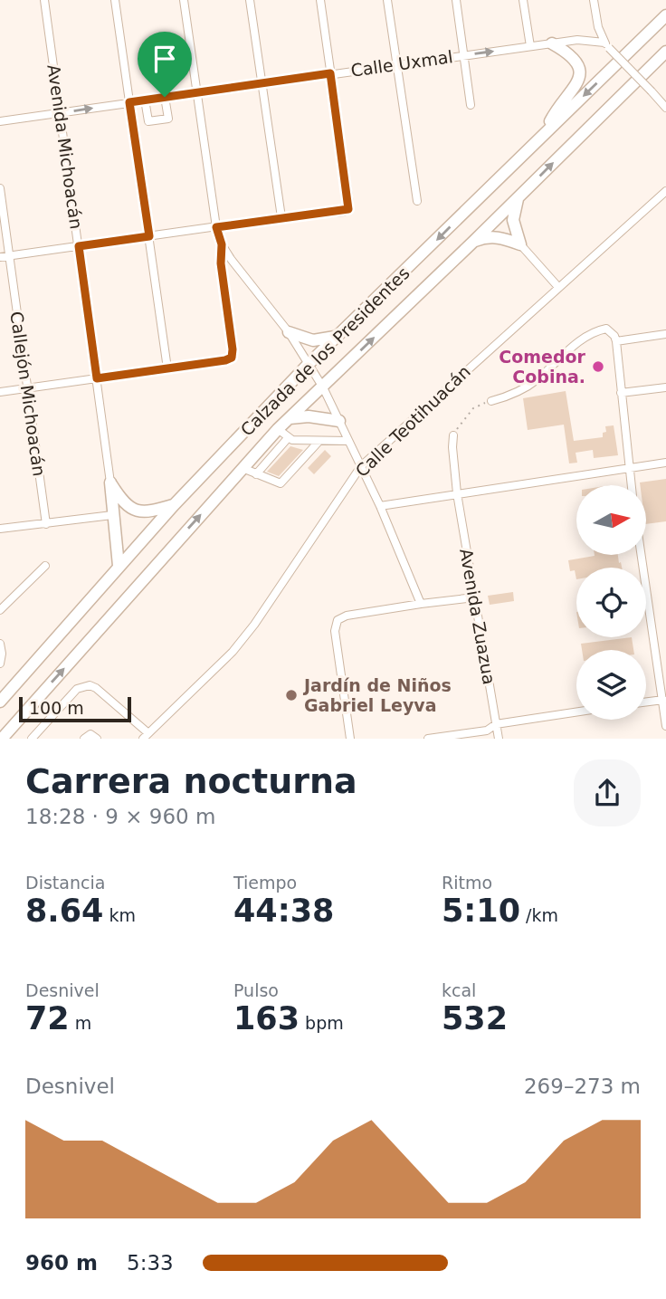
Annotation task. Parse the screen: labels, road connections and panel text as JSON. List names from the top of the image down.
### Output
{
  "streets": {
    "highway": ["Calzada de los Presidentes"],
    "street": [
      "Calle Uxmal",
      "Avenida Michoacán",
      "Callejón Michoacán",
      "Calle Teotihuacán",
      "Avenida Zuazua"
    ]
  },
  "crossings": [
    ["Calle Uxmal", "Avenida Michoacán"]
  ],
  "places": ["Comedor Cobina.", "Jardín de Niños Gabriel Leyva"],
  "scale_bar": "100 m",
  "north": "right",
  "page": {
    "scale": "100 m",
    "heading": ["Carrera nocturna", "18:28 · 9 × 960 m"],
    "stats": [
      ["Distancia", "8.64 km"],
      ["Tiempo", "44:38"],
      ["Ritmo", "5:10 /km"],
      ["Desnivel", "72 m"],
      ["Pulso", "163 bpm"],
      ["kcal", "532"]
    ],
    "chart": ["Desnivel", "269–273 m"],
    "list": [
      {
        "name": "960 m",
        "note": "5:33"
      }
    ]
  }
}
